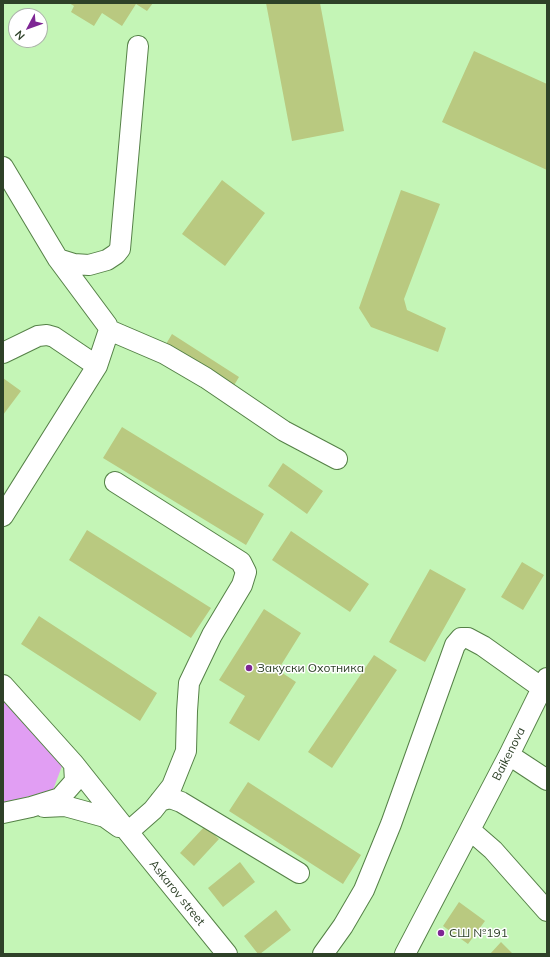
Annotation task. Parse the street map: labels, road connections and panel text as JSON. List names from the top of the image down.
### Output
{
  "streets": {
    "street": ["Baikenova", "Askarov street"]
  },
  "places": ["Закуски Охотника", "СШ №191"],
  "north": "bottom left"
}
